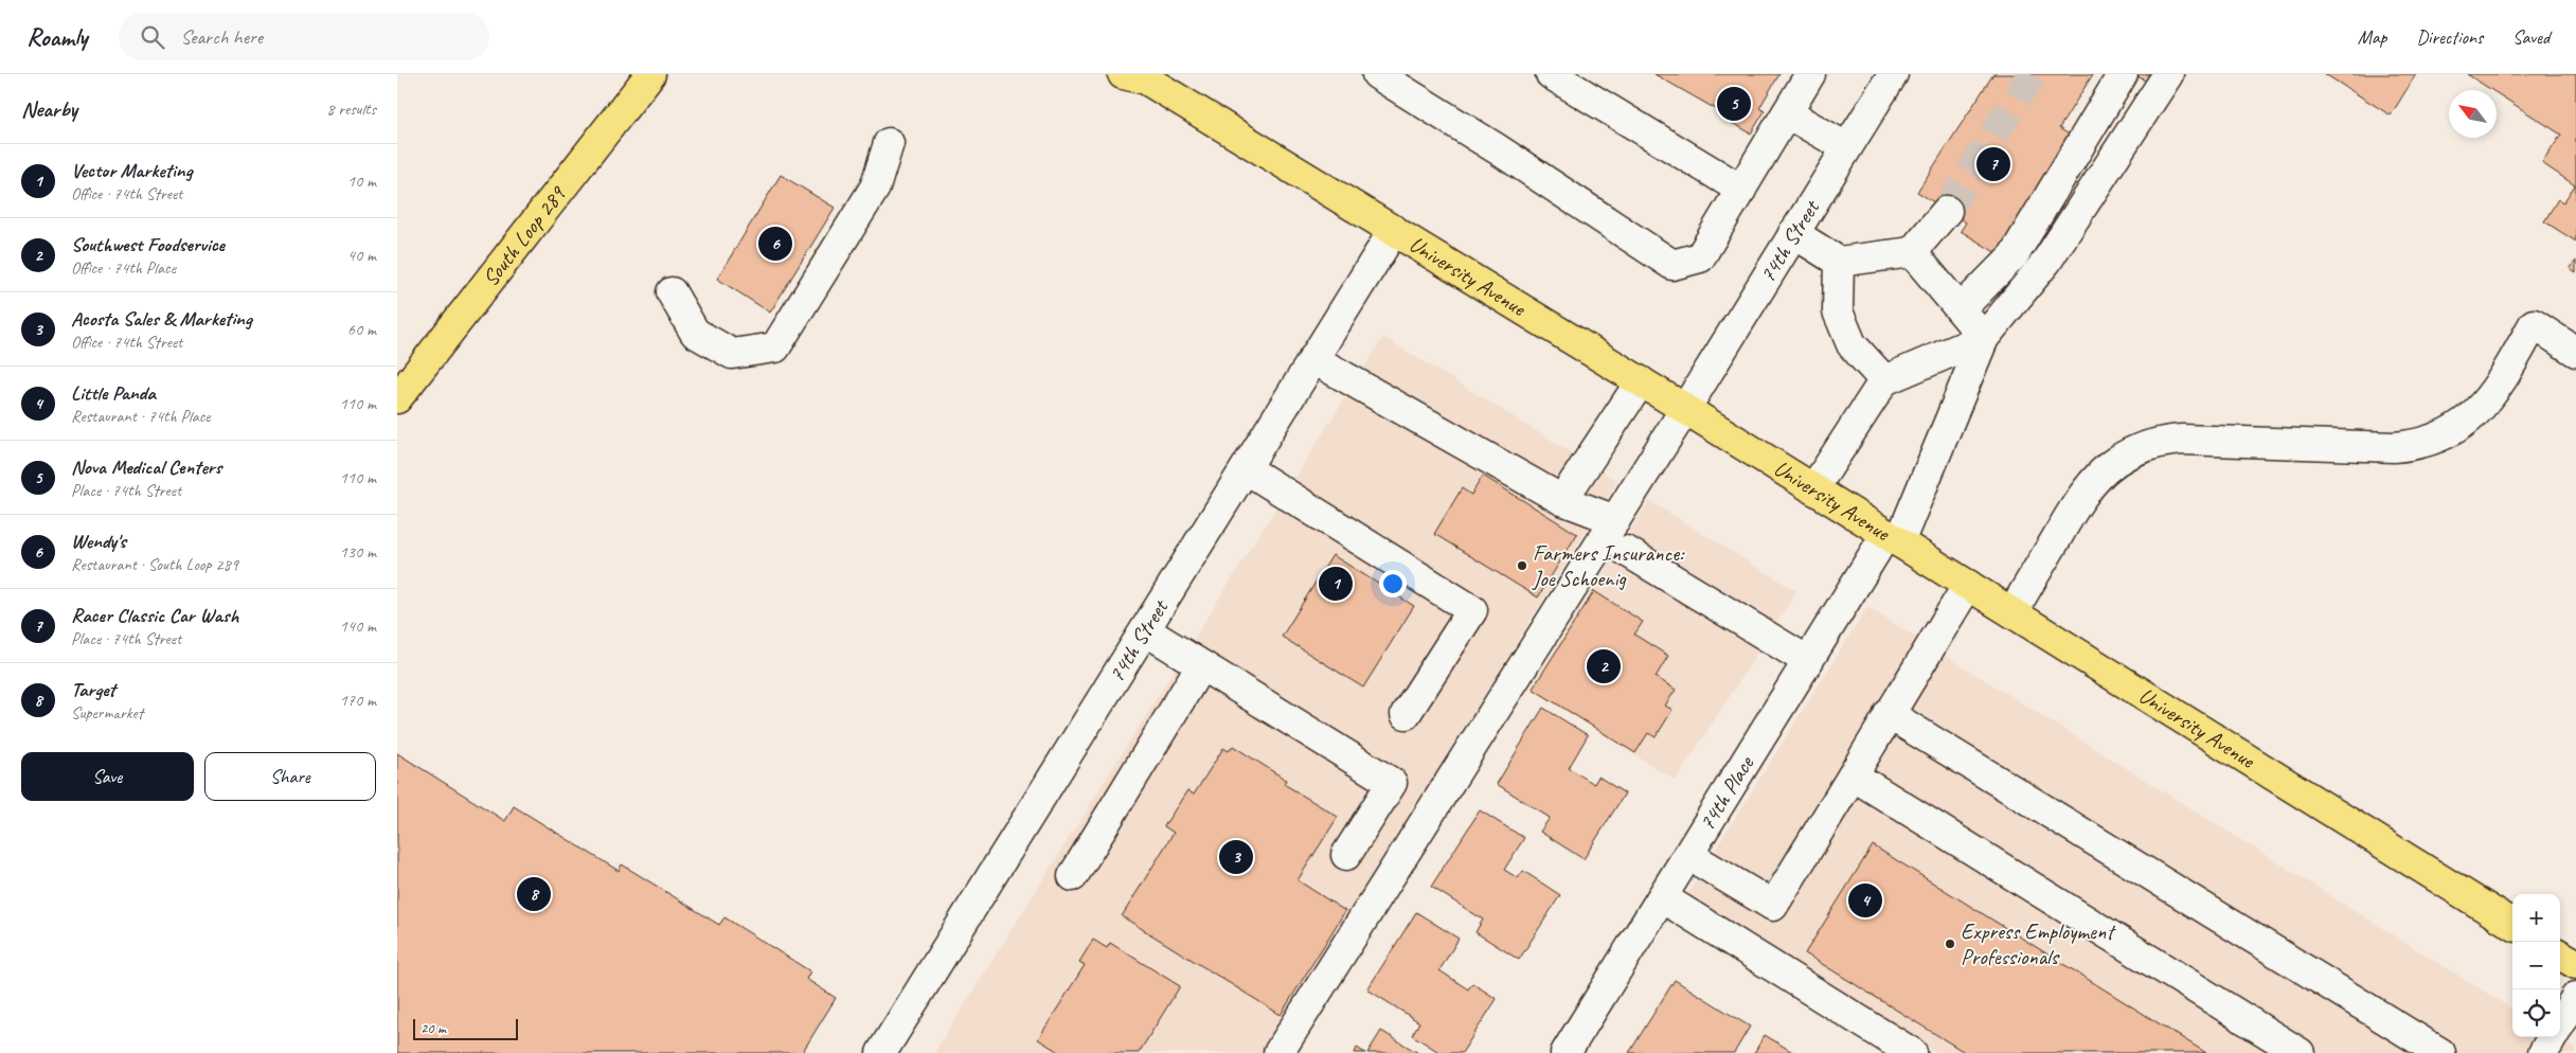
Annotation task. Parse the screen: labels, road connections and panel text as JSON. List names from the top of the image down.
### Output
{
  "streets": {
    "main road": ["South Loop 289", "University Avenue"],
    "street": ["74th Street", "74th Place"]
  },
  "crossings": [
    ["74th Street", "University Avenue"],
    ["University Avenue", "74th Place"]
  ],
  "places": ["Farmers Insurance: Joe Schoenig", "Express Employment Professionals"],
  "scale_bar": "20 m",
  "north": "top left",
  "page": {
    "header": "Roamly",
    "search": "Search here",
    "nav": ["Map", "Directions", "Saved"],
    "heading": ["Nearby", "8 results"],
    "pins": [
      "5",
      "7",
      "6",
      "1",
      "2",
      "3",
      "8",
      "4"
    ],
    "list": [
      {
        "mark": "1",
        "name": "Vector Marketing",
        "note": "Office · 74th Street",
        "value": "10 m"
      },
      {
        "mark": "2",
        "name": "Southwest Foodservice",
        "note": "Office · 74th Place",
        "value": "40 m"
      },
      {
        "mark": "3",
        "name": "Acosta Sales & Marketing",
        "note": "Office · 74th Street",
        "value": "60 m"
      },
      {
        "mark": "4",
        "name": "Little Panda",
        "note": "Restaurant · 74th Place",
        "value": "110 m"
      },
      {
        "mark": "5",
        "name": "Nova Medical Centers",
        "note": "Place · 74th Street",
        "value": "110 m"
      },
      {
        "mark": "6",
        "name": "Wendy's",
        "note": "Restaurant · South Loop 289",
        "value": "130 m"
      },
      {
        "mark": "7",
        "name": "Racer Classic Car Wash",
        "note": "Place · 74th Street",
        "value": "140 m"
      },
      {
        "mark": "8",
        "name": "Target",
        "note": "Supermarket",
        "value": "170 m"
      }
    ],
    "buttons": ["Save", "Share"],
    "map_buttons": ["+", "−"],
    "scale": "20 m"
  }
}
